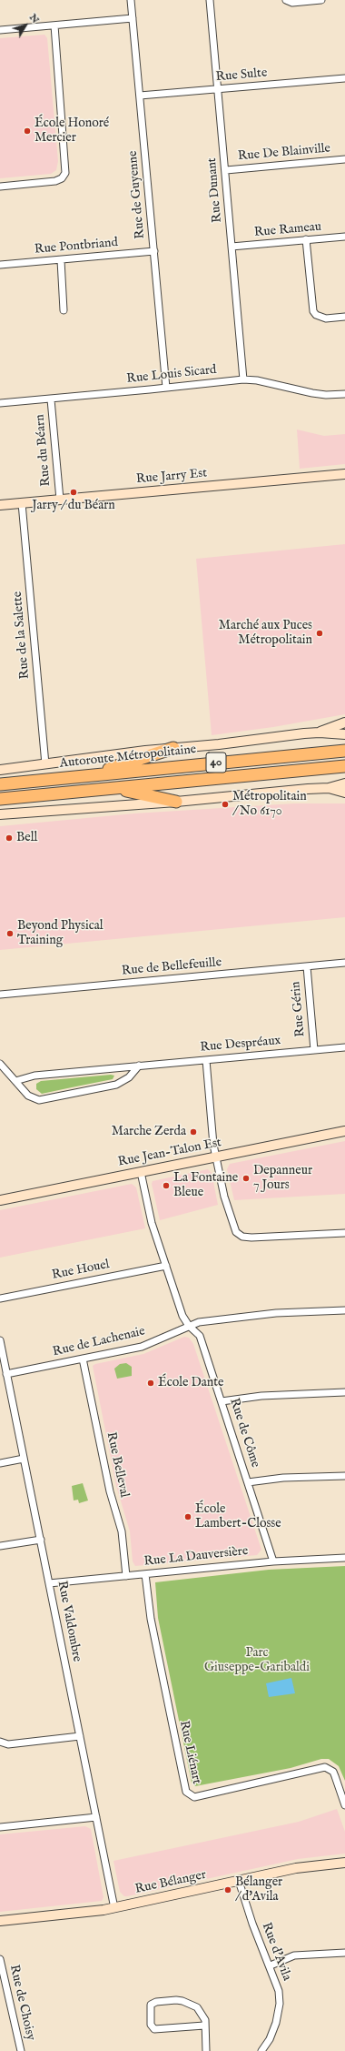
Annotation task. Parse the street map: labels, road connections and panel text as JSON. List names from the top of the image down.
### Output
{
  "streets": {
    "highway": ["Autoroute Métropolitaine", "40"],
    "main road": ["Rue Jarry Est", "Rue Jean-Talon Est", "Rue Bélanger"],
    "street": [
      "Rue Sulte",
      "Rue De Blainville",
      "Rue Dunant",
      "Rue de Guyenne",
      "Rue Rameau",
      "Rue Pontbriand",
      "Rue Louis Sicard",
      "Rue du Béarn",
      "Rue de la Salette",
      "Rue de Bellefeuille",
      "Rue Gérin",
      "Rue Despréaux",
      "Rue Houel",
      "Rue de Lachenaie",
      "Rue de Côme",
      "Rue Belleval",
      "Rue La Dauversière",
      "Rue Valdombre",
      "Rue Liénart",
      "Rue d'Avila",
      "Rue de Choisy"
    ]
  },
  "crossings": [
    ["Rue Sulte", "Rue Dunant"],
    ["Rue Sulte", "Rue de Guyenne"],
    ["Rue De Blainville", "Rue Dunant"],
    ["Rue Dunant", "Rue Rameau"],
    ["Rue Dunant", "Rue Louis Sicard"],
    ["Rue de Guyenne", "Rue Pontbriand"],
    ["Rue de Guyenne", "Rue Louis Sicard"],
    ["Rue Louis Sicard", "Rue du Béarn"],
    ["Rue du Béarn", "Rue Jarry Est"],
    ["Rue Jarry Est", "Rue de la Salette"],
    ["Rue de Bellefeuille", "Rue Gérin"],
    ["Rue Gérin", "Rue Despréaux"],
    ["Rue Jean-Talon Est", "Rue de Côme"],
    ["Rue Houel", "Rue de Côme"],
    ["Rue de Lachenaie", "Rue de Côme"],
    ["Rue de Lachenaie", "Rue Belleval"],
    ["Rue de Lachenaie", "Rue Valdombre"],
    ["Rue de Côme", "Rue La Dauversière"],
    ["Rue Belleval", "Rue La Dauversière"],
    ["Rue La Dauversière", "Rue Valdombre"],
    ["Rue La Dauversière", "Rue Liénart"],
    ["Rue Valdombre", "Rue Bélanger"],
    ["Rue Bélanger", "Rue d'Avila"]
  ],
  "parks": ["Parc Giuseppe-Garibaldi"],
  "places": [
    "École Honoré Mercier",
    "Jarry / du Béarn",
    "Marché aux Puces Métropolitain",
    "Métropolitain / No 6170",
    "Bell",
    "Beyond Physical Training",
    "Marche Zerda",
    "Depanneur 7 Jours",
    "La Fontaine Bleue",
    "École Dante",
    "École Lambert-Closse",
    "Bélanger / d'Avila"
  ],
  "north": "top right"
}
